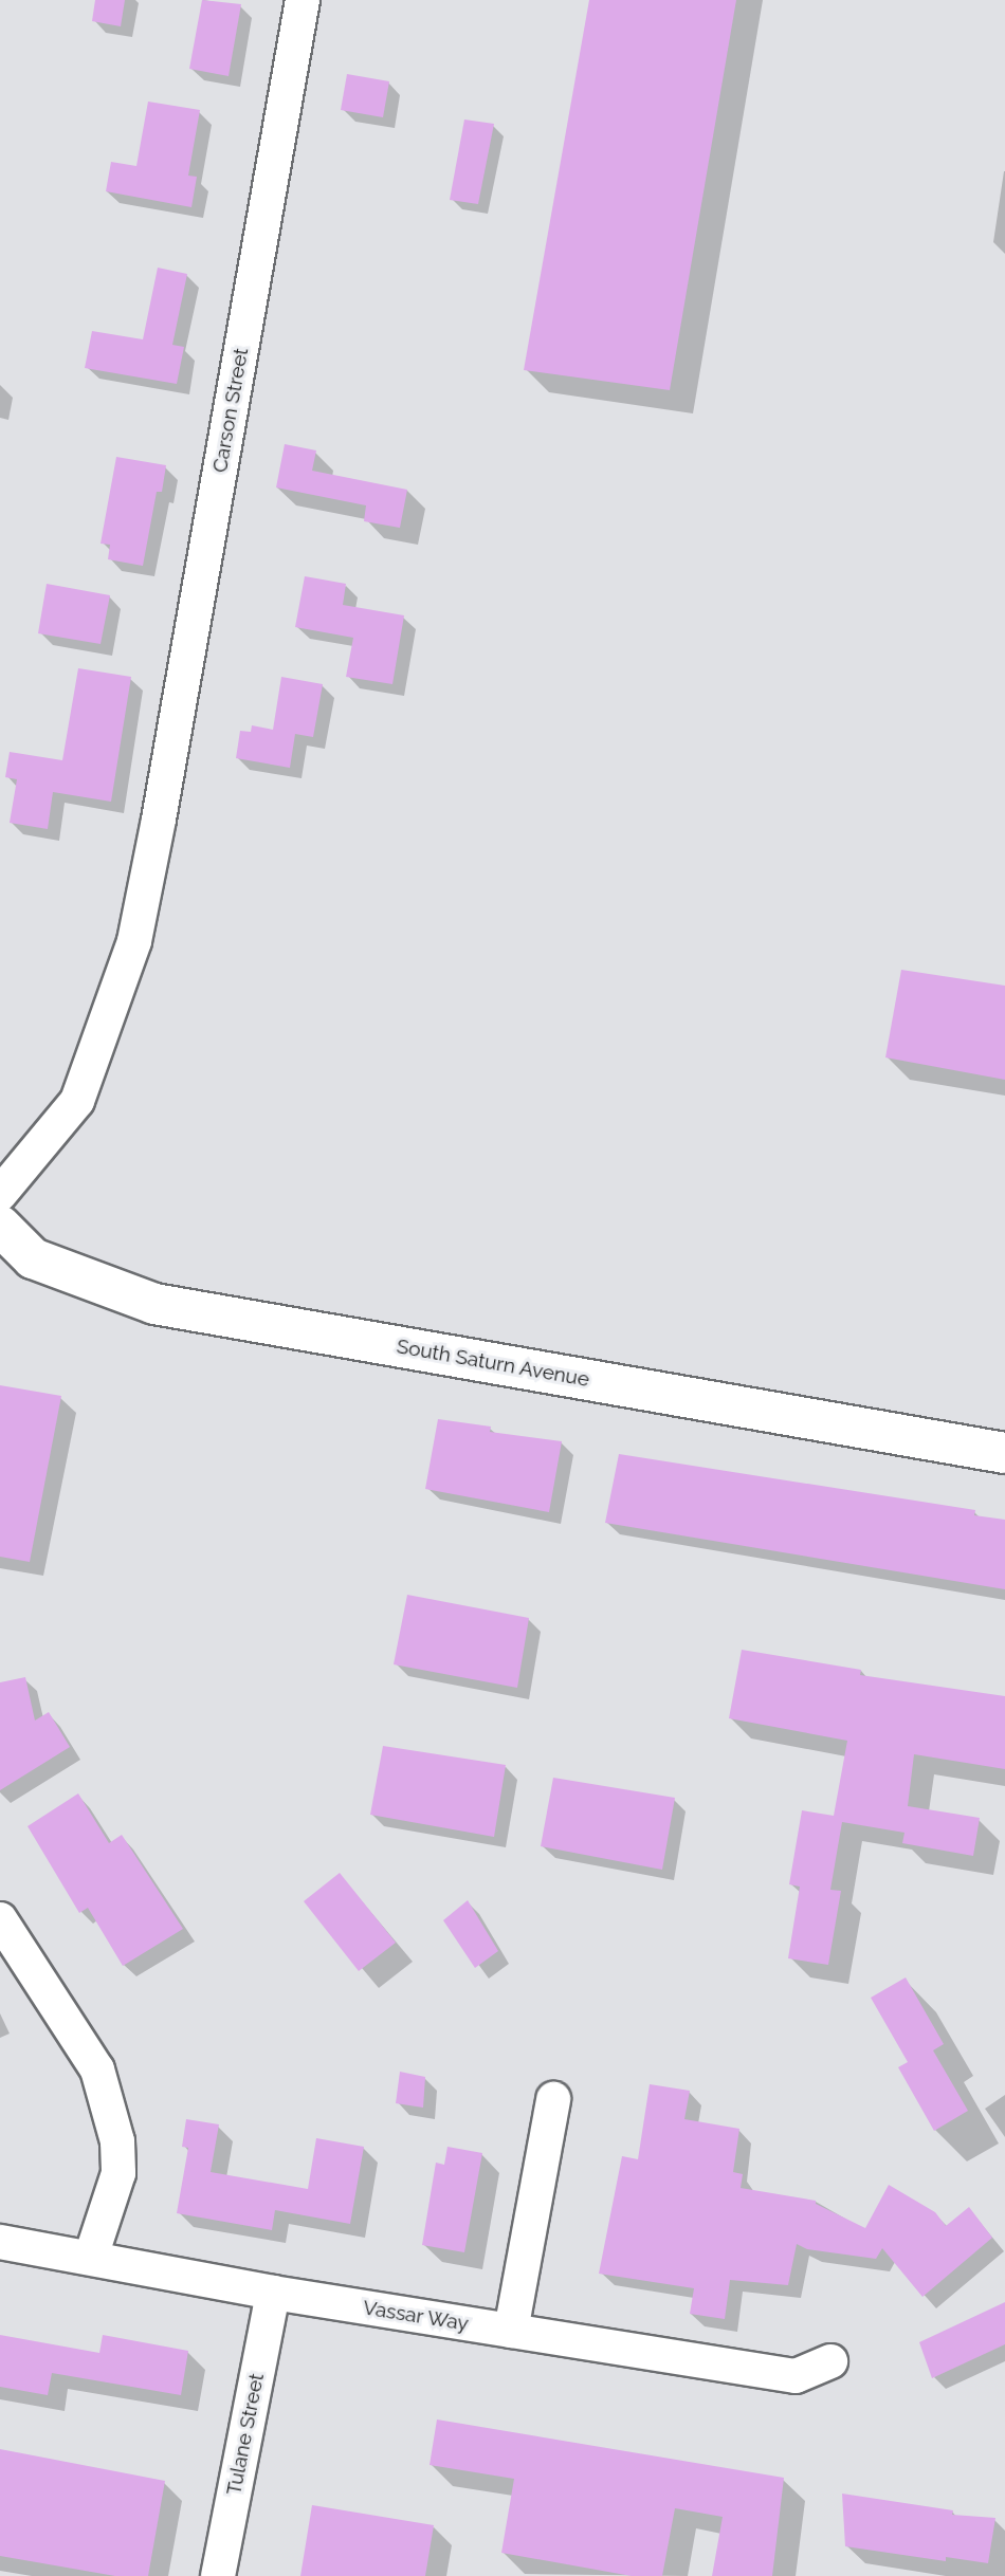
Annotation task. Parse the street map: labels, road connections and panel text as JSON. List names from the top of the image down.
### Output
{
  "streets": {
    "street": [
      "Carson Street",
      "South Saturn Avenue",
      "Vassar Way",
      "Tulane Street"
    ]
  },
  "crossings": [
    ["Vassar Way", "Tulane Street"]
  ]
}
